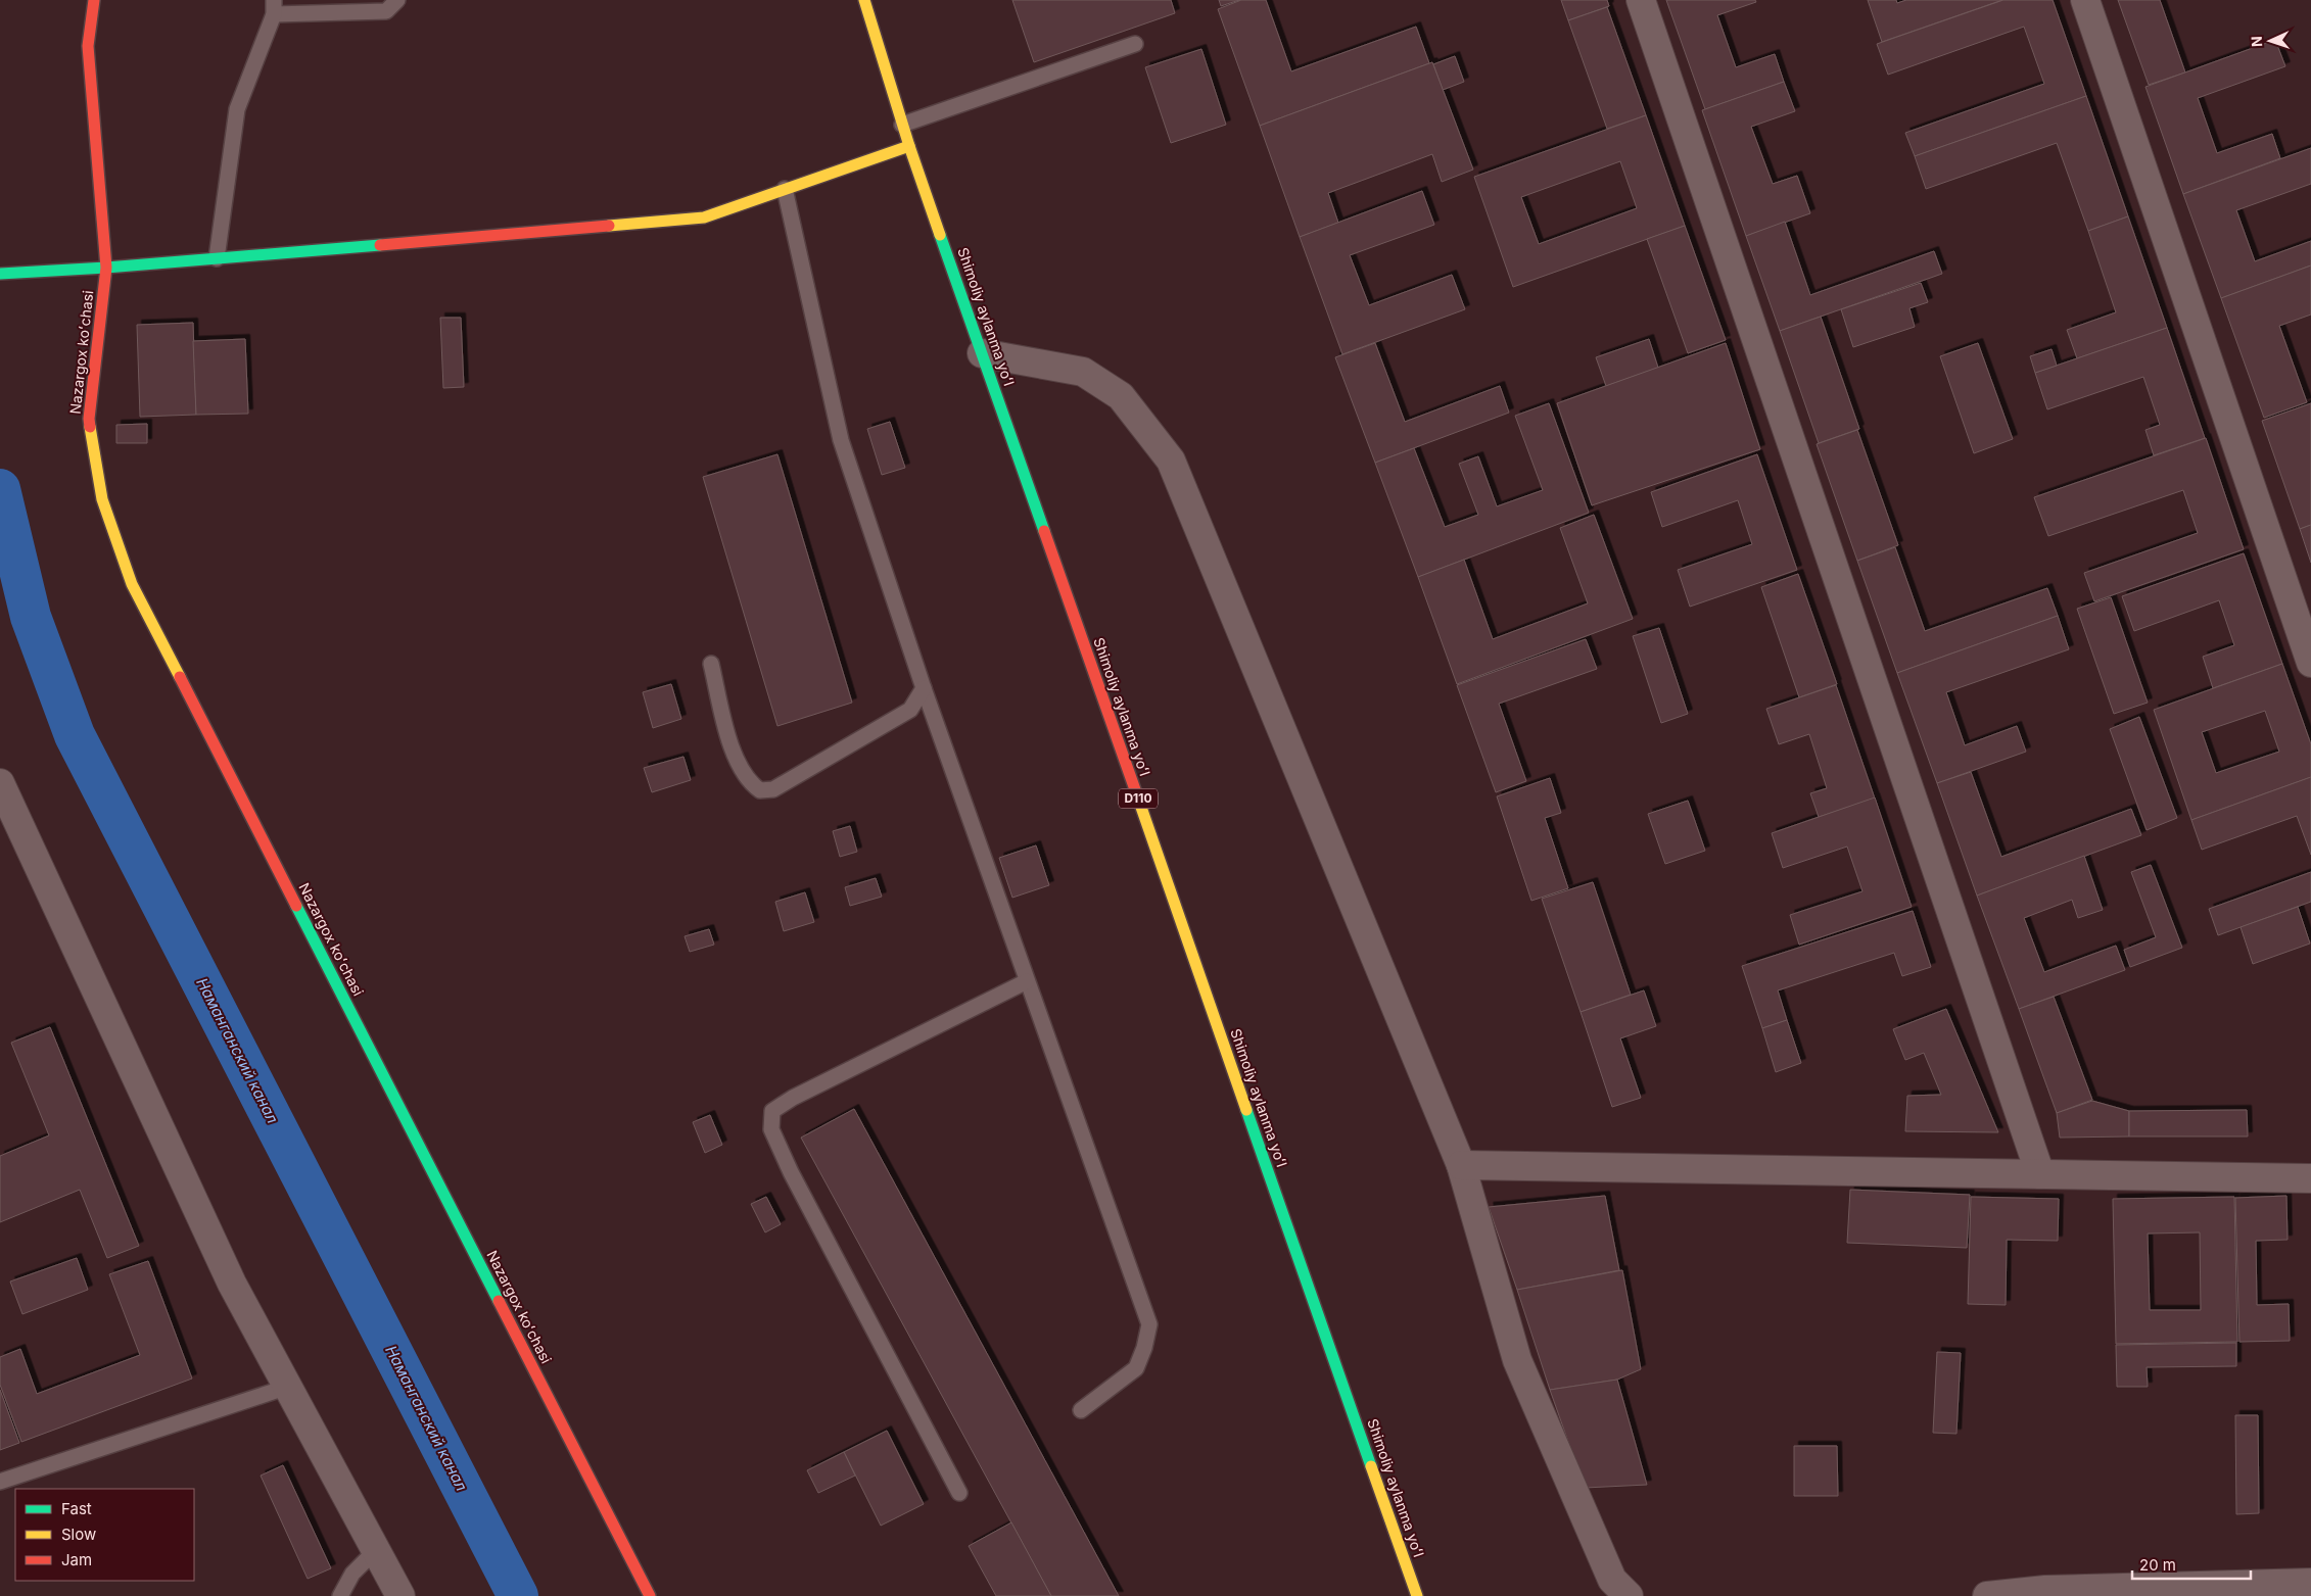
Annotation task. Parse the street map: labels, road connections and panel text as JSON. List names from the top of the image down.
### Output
{
  "streets": {
    "main road": ["Shimoliy aylanma yoʻl", "Nazargox koʻchasi", "D110"]
  },
  "water": ["Наманганский канал"],
  "legend": ["Fast", "Slow", "Jam"],
  "scale_bar": "20 m",
  "north": "left"
}
